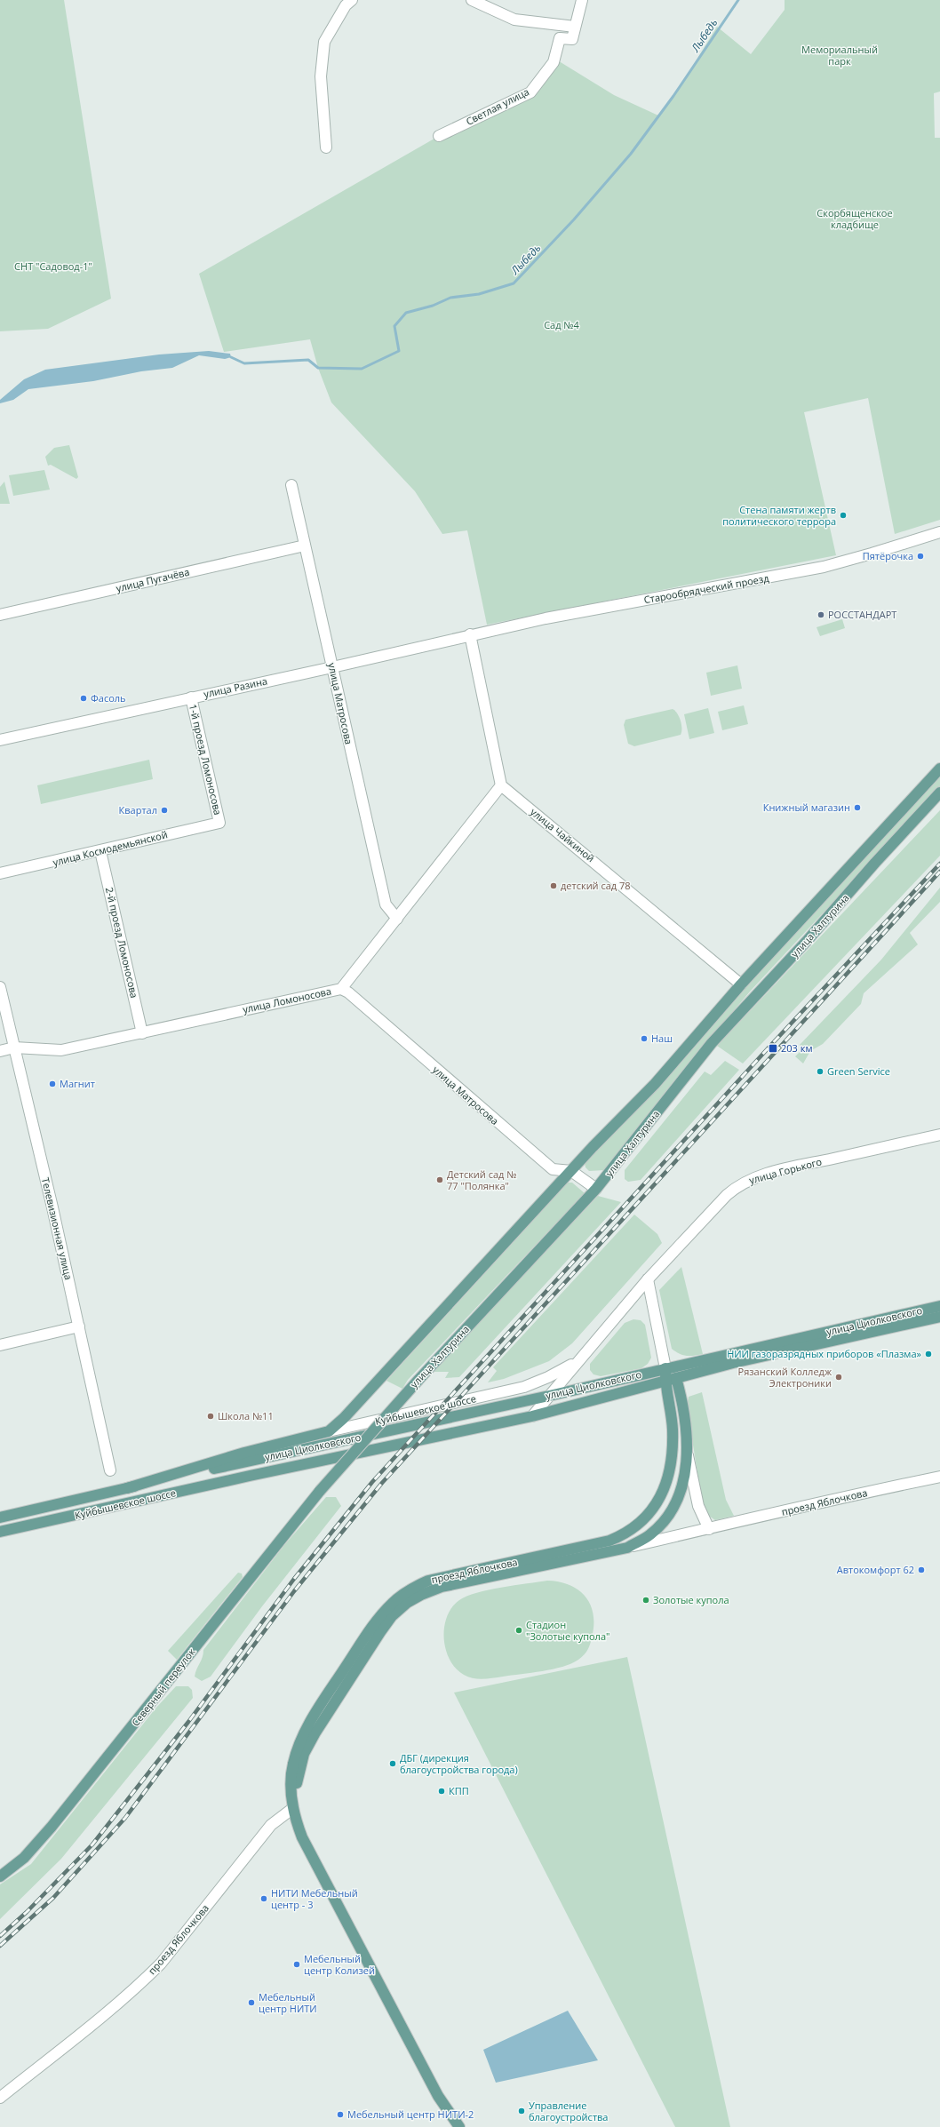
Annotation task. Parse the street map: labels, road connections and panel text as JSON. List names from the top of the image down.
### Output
{
  "streets": {
    "main road": [
      "улица Халтурина",
      "улица Циолковского",
      "Куйбышевское шоссе",
      "проезд Яблочкова",
      "Северный переулок"
    ],
    "street": [
      "Светлая улица",
      "улица Пугачёва",
      "Старообрядческий проезд",
      "улица Разина",
      "улица Матросова",
      "1-й проезд Ломоносова",
      "улица Чайкиной",
      "улица Космодемьянской",
      "2-й проезд Ломоносова",
      "улица Ломоносова",
      "улица Горького",
      "Телевизионная улица"
    ]
  },
  "crossings": [
    ["улица Пугачёва", "улица Матросова"],
    ["Старообрядческий проезд", "улица Разина"],
    ["улица Разина", "улица Матросова"],
    ["улица Разина", "1-й проезд Ломоносова"],
    ["улица Матросова", "улица Халтурина"],
    ["улица Матросова", "улица Ломоносова"],
    ["1-й проезд Ломоносова", "улица Космодемьянской"],
    ["улица Чайкиной", "улица Халтурина"],
    ["улица Чайкиной", "улица Ломоносова"],
    ["улица Космодемьянской", "2-й проезд Ломоносова"],
    ["улица Халтурина", "Куйбышевское шоссе"],
    ["улица Халтурина", "Северный переулок"],
    ["2-й проезд Ломоносова", "улица Ломоносова"],
    ["улица Ломоносова", "Телевизионная улица"],
    ["улица Горького", "улица Циолковского"],
    ["улица Горького", "Куйбышевское шоссе"],
    ["улица Циолковского", "Куйбышевское шоссе"],
    ["улица Циолковского", "проезд Яблочкова"]
  ],
  "water": ["Лыбедь"],
  "parks": [
    "Мемориальный парк",
    "Скорбященское кладбище",
    "СНТ \"Садовод-1\"",
    "Сад №4"
  ],
  "places": {
    "other": [
      "Стена памяти жертв политического террора",
      "Пятёрочка",
      "РОССТАНДАРТ",
      "Фасоль",
      "Книжный магазин",
      "Квартал",
      "детский сад 78",
      "Наш",
      "Green Service",
      "Магнит",
      "Детский сад № 77 \"Полянка\"",
      "НИИ газоразрядных приборов «Плазма»",
      "Рязанский Колледж Электроники",
      "Школа №11",
      "Автокомфорт 62",
      "Золотые купола",
      "Стадион \"Золотые купола\"",
      "ДБГ (дирекция благоустройства города)",
      "КПП",
      "НИТИ Мебельный центр - 3",
      "Мебельный центр Колизей",
      "Мебельный центр НИТИ",
      "Управление благоустройства",
      "Мебельный центр НИТИ-2"
    ],
    "transit": ["203 км"]
  }
}
